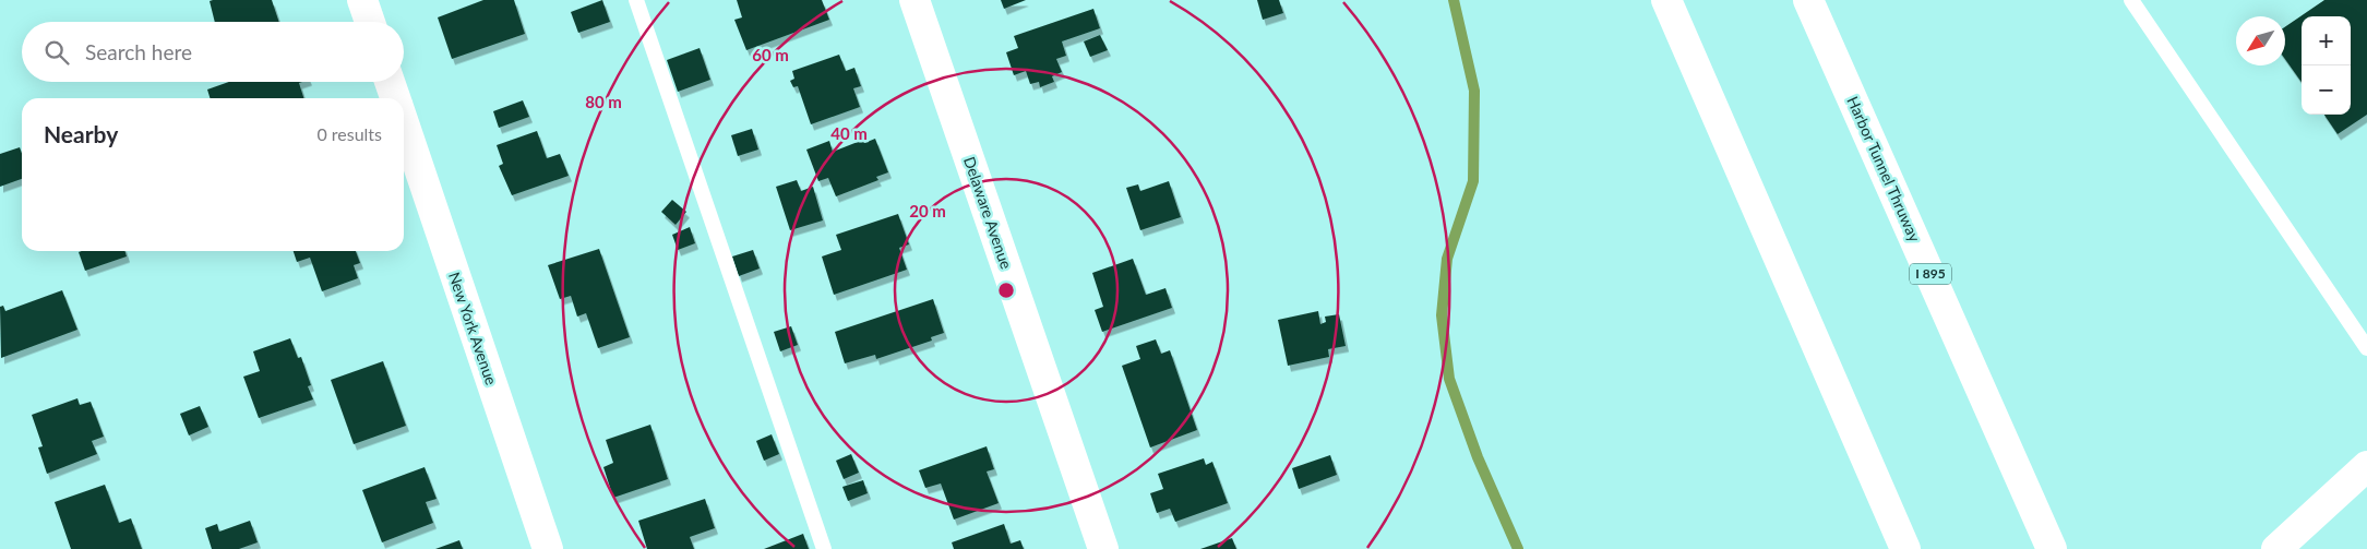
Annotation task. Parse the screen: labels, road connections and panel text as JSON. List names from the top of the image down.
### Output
{
  "streets": {
    "main road": [
      "Harbor Tunnel Thruway",
      "Delaware Avenue",
      "I 895",
      "New York Avenue"
    ]
  },
  "north": "bottom left",
  "page": {
    "map_buttons": ["+", "−"],
    "search": "Search here",
    "heading": ["Nearby", "0 results"]
  },
  "rings": [
    "60 m",
    "80 m",
    "40 m",
    "20 m"
  ]
}
